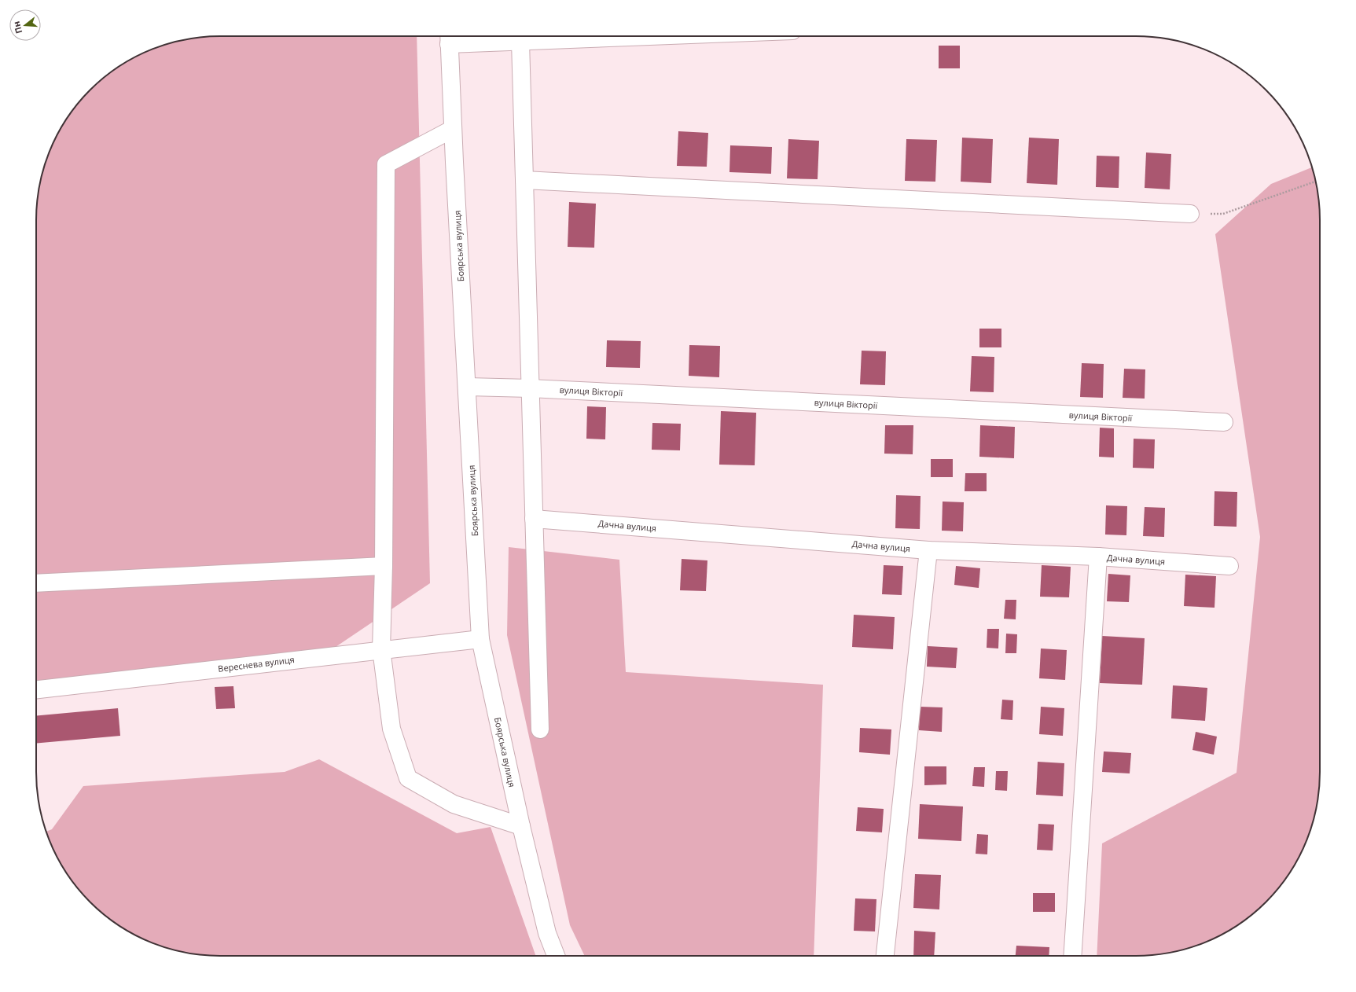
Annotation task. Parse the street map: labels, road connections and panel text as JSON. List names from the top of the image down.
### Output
{
  "streets": {
    "street": [
      "Боярська вулиця",
      "вулиця Вікторії",
      "Дачна вулиця",
      "Вереснева вулиця"
    ]
  },
  "crossings": [
    ["Боярська вулиця", "вулиця Вікторії"],
    ["Боярська вулиця", "Вереснева вулиця"]
  ],
  "north": "left"
}
